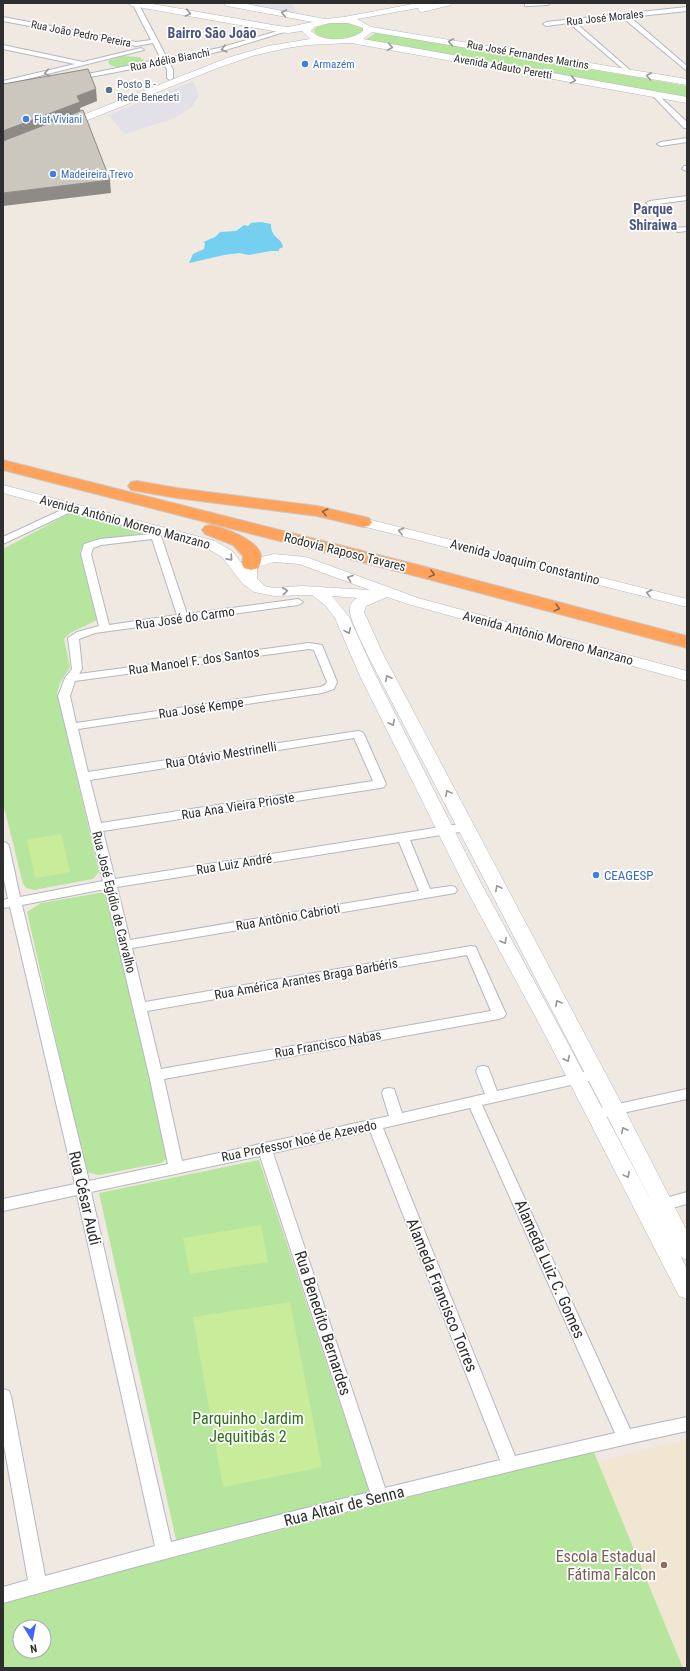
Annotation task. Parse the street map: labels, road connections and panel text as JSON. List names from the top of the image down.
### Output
{
  "streets": {
    "highway": ["Rodovia Raposo Tavares"],
    "main road": [
      "Rua José Fernandes Martins",
      "Avenida Adauto Peretti",
      "Avenida Antônio Moreno Manzano",
      "Avenida Joaquim Constantino"
    ],
    "street": [
      "Rua José Morales",
      "Rua João Pedro Pereira",
      "Rua Adélia Bianchi",
      "Rua José do Carmo",
      "Rua Manoel F. dos Santos",
      "Rua José Kempe",
      "Rua Otávio Mestrinelli",
      "Rua Ana Vieira Prioste",
      "Rua Luiz André",
      "Rua José Egídio de Carvalho",
      "Rua Antônio Cabrioti",
      "Rua América Arantes Braga Barbéris",
      "Rua Francisco Nabas",
      "Rua Professor Noé de Azevedo",
      "Rua César Audi",
      "Alameda Luiz C. Gomes",
      "Alameda Francisco Torres",
      "Rua Benedito Bernardes",
      "Rua Altair de Senna"
    ]
  },
  "crossings": [
    ["Rua João Pedro Pereira", "Rua Adélia Bianchi"],
    ["Rua José do Carmo", "Rua José Egídio de Carvalho"],
    ["Rua Manoel F. dos Santos", "Rua José Kempe"],
    ["Rua Manoel F. dos Santos", "Rua José Egídio de Carvalho"],
    ["Rua José Kempe", "Rua José Egídio de Carvalho"],
    ["Rua Otávio Mestrinelli", "Rua Ana Vieira Prioste"],
    ["Rua Otávio Mestrinelli", "Rua José Egídio de Carvalho"],
    ["Rua Ana Vieira Prioste", "Rua José Egídio de Carvalho"],
    ["Rua Luiz André", "Rua José Egídio de Carvalho"],
    ["Rua Luiz André", "Rua César Audi"],
    ["Rua José Egídio de Carvalho", "Rua Antônio Cabrioti"],
    ["Rua José Egídio de Carvalho", "Rua América Arantes Braga Barbéris"],
    ["Rua José Egídio de Carvalho", "Rua Francisco Nabas"],
    ["Rua José Egídio de Carvalho", "Rua Professor Noé de Azevedo"],
    ["Rua América Arantes Braga Barbéris", "Rua Francisco Nabas"],
    ["Rua Professor Noé de Azevedo", "Rua César Audi"],
    ["Rua Professor Noé de Azevedo", "Alameda Luiz C. Gomes"],
    ["Rua Professor Noé de Azevedo", "Alameda Francisco Torres"],
    ["Rua Professor Noé de Azevedo", "Rua Benedito Bernardes"],
    ["Rua César Audi", "Rua Altair de Senna"],
    ["Alameda Luiz C. Gomes", "Rua Altair de Senna"],
    ["Alameda Francisco Torres", "Rua Altair de Senna"],
    ["Rua Benedito Bernardes", "Rua Altair de Senna"]
  ],
  "one_way": [
    "Rua José Fernandes Martins",
    "Rua Adélia Bianchi",
    "Avenida Adauto Peretti",
    "Avenida Joaquim Constantino"
  ],
  "districts": ["Bairro São João", "Parque Shiraiwa"],
  "parks": ["Parquinho Jardim Jequitibás 2"],
  "places": [
    "Armazém",
    "Posto B - Rede Benedeti",
    "Fiat Viviani",
    "Madeireira Trevo",
    "CEAGESP",
    "Escola Estadual Fátima Falcon"
  ],
  "north": "bottom"
}
